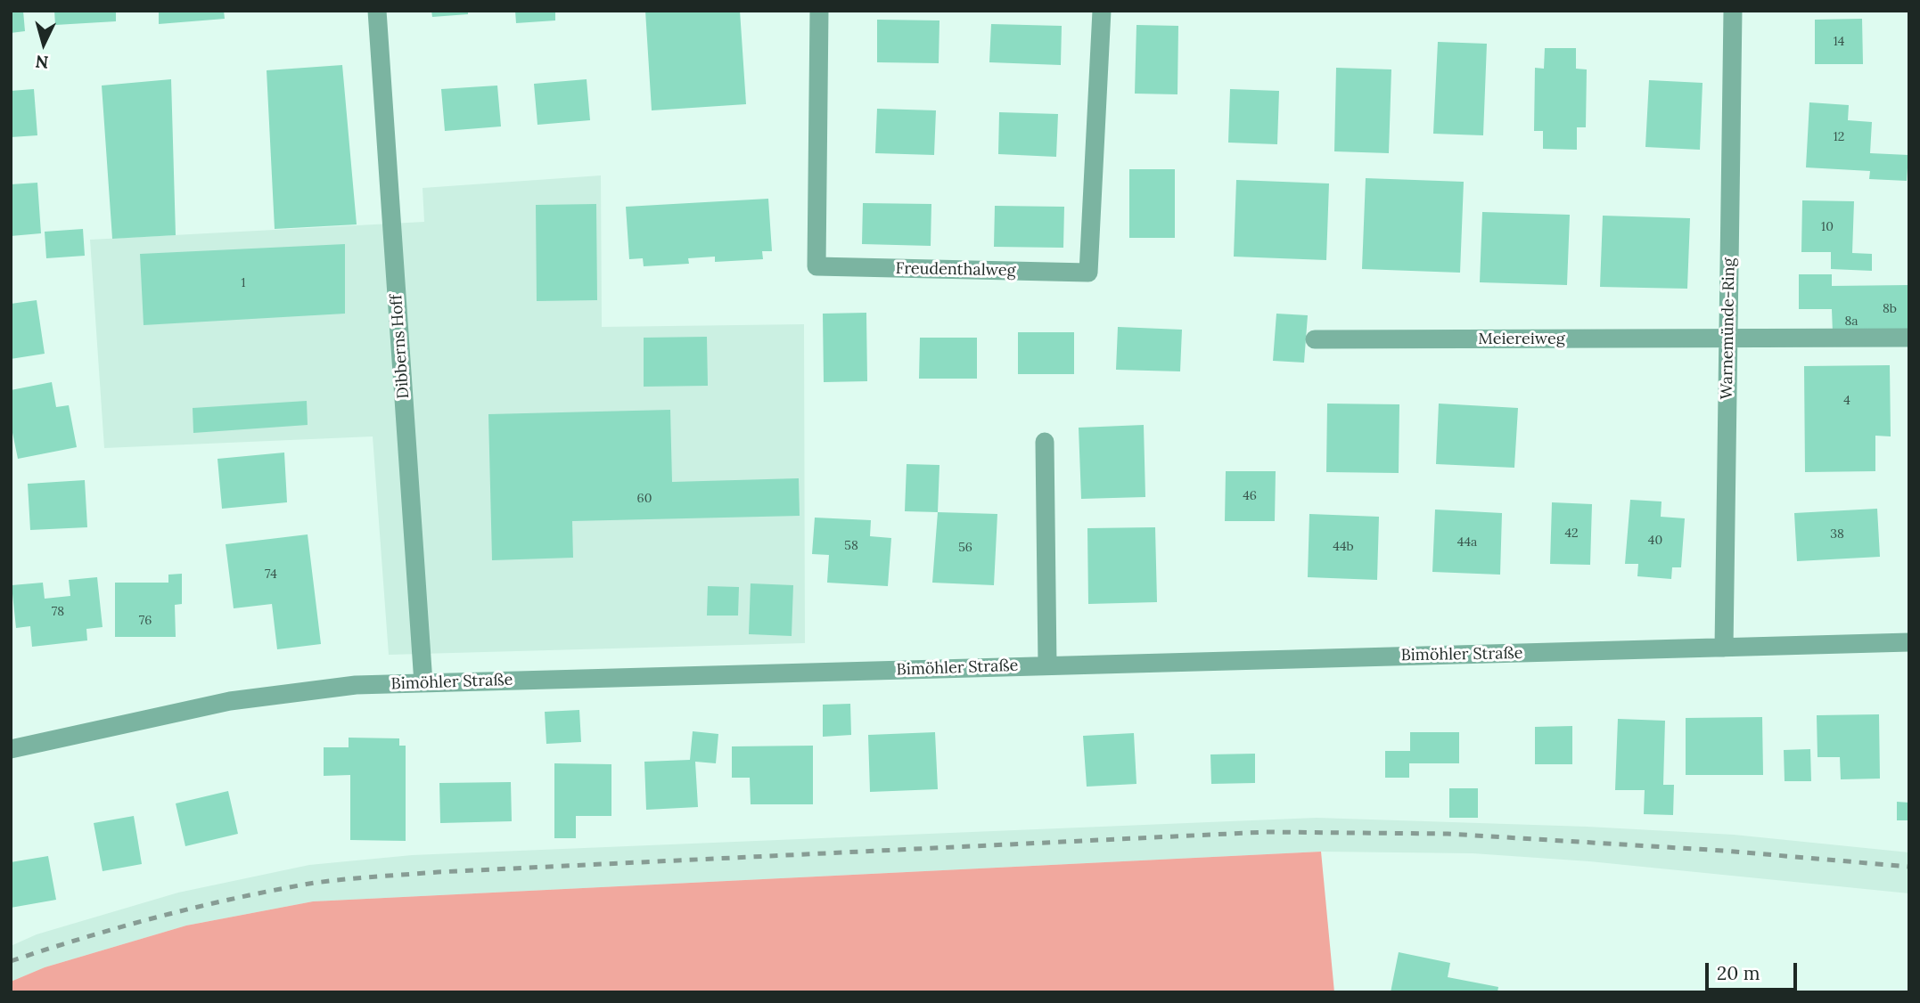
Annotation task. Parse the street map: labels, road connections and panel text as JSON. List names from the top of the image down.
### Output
{
  "streets": {
    "street": [
      "Freudenthalweg",
      "Warnemünde-Ring",
      "Meiereiweg",
      "Dibberns Hoff",
      "Bimöhler Straße"
    ]
  },
  "crossings": [
    ["Warnemünde-Ring", "Meiereiweg"],
    ["Warnemünde-Ring", "Bimöhler Straße"],
    ["Dibberns Hoff", "Bimöhler Straße"]
  ],
  "house_numbers": [
    "14",
    "12",
    "10",
    "1",
    "8b",
    "8a",
    "4",
    "46",
    "60",
    "42",
    "38",
    "40",
    "44a",
    "58",
    "44b",
    "56",
    "74",
    "78",
    "76"
  ],
  "scale_bar": "20 m",
  "north": "bottom"
}
